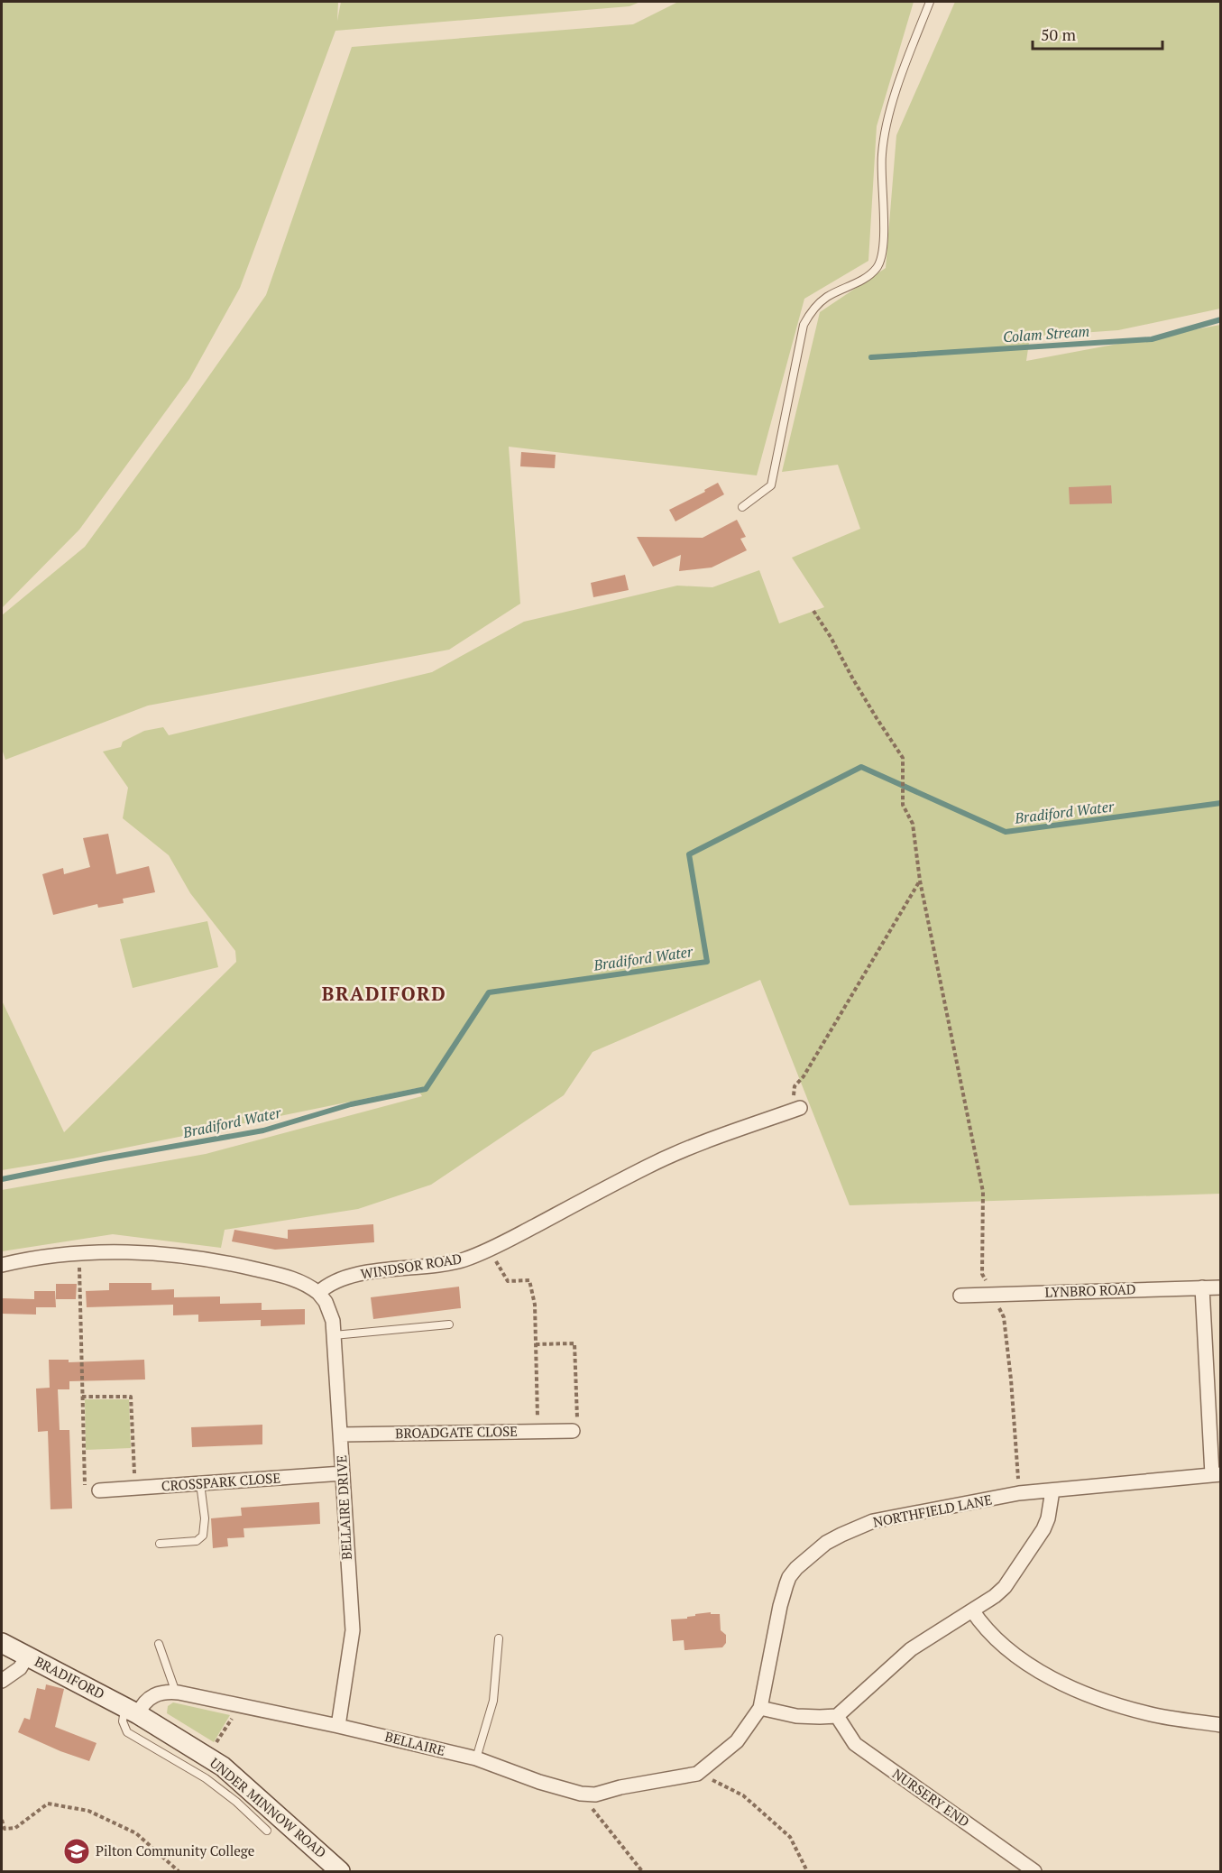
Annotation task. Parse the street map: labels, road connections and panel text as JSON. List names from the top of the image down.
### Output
{
  "streets": {
    "street": [
      "WINDSOR ROAD",
      "LYNBRO ROAD",
      "BROADGATE CLOSE",
      "CROSSPARK CLOSE",
      "BELLAIRE DRIVE",
      "NORTHFIELD LANE",
      "BRADIFORD",
      "BELLAIRE",
      "NURSERY END",
      "UNDER MINNOW ROAD"
    ]
  },
  "crossings": [
    ["WINDSOR ROAD", "BELLAIRE DRIVE"],
    ["BROADGATE CLOSE", "BELLAIRE DRIVE"],
    ["CROSSPARK CLOSE", "BELLAIRE DRIVE"],
    ["BELLAIRE DRIVE", "BELLAIRE"],
    ["NORTHFIELD LANE", "BELLAIRE"],
    ["BRADIFORD", "BELLAIRE"],
    ["BRADIFORD", "UNDER MINNOW ROAD"],
    ["BELLAIRE", "UNDER MINNOW ROAD"]
  ],
  "districts": ["BRADIFORD"],
  "water": ["Colam Stream", "Bradiford Water"],
  "places": {
    "school or university": ["Pilton Community College"]
  },
  "scale_bar": "50 m"
}
